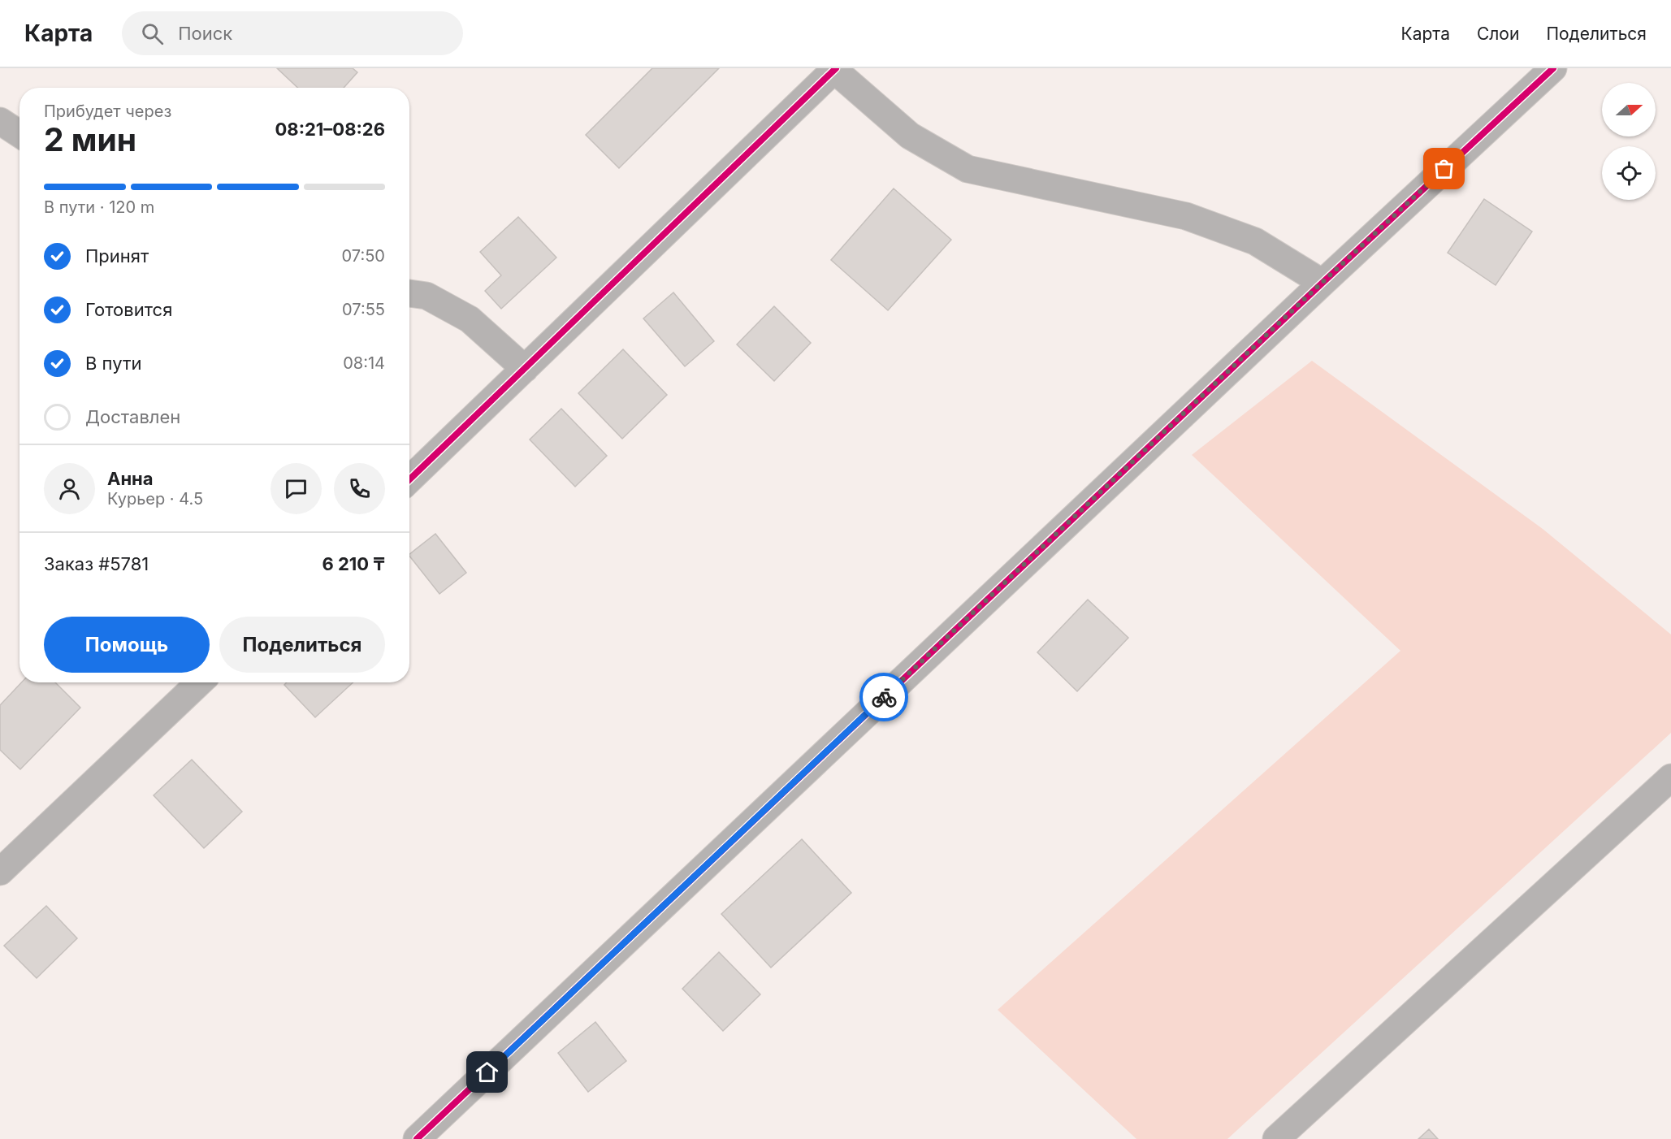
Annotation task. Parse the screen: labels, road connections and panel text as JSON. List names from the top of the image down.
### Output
{
  "north": "right",
  "page": {
    "header": "Карта",
    "search": "Поиск",
    "nav": ["Карта", "Слои", "Поделиться"],
    "heading": ["2 мин", "Прибудет через", "08:21–08:26"],
    "panel": [
      "Анна",
      "Курьер · 4.5",
      "Заказ #5781",
      "6 210 ₸"
    ],
    "bar": "В пути · 120 m",
    "list": [
      ["Принят", "07:50"],
      ["Готовится", "07:55"],
      ["В пути", "08:14"],
      "Доставлен"
    ],
    "buttons": ["Помощь", "Поделиться"]
  }
}
